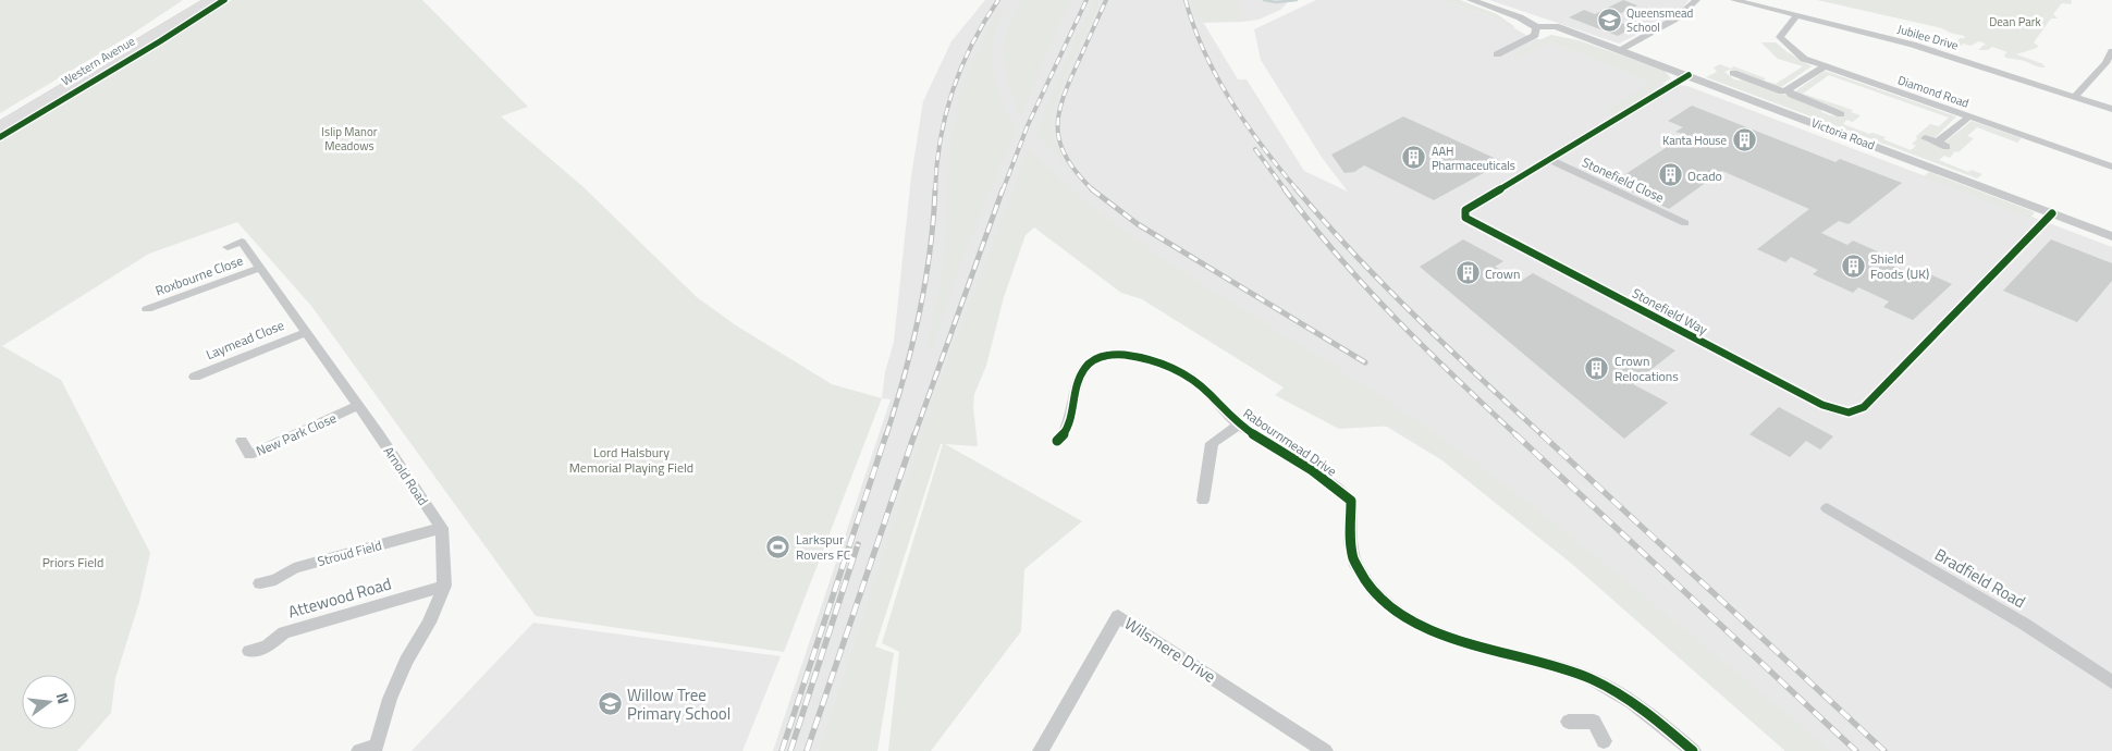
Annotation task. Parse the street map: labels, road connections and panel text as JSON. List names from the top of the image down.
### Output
{
  "streets": {
    "highway": ["Western Avenue"],
    "street": [
      "Jubilee Drive",
      "Diamond Road",
      "Victoria Road",
      "Stonefield Close",
      "Roxbourne Close",
      "Stonefield Way",
      "Laymead Close",
      "New Park Close",
      "Rabournmead Drive",
      "Arnold Road",
      "Stroud Field",
      "Bradfield Road",
      "Attewood Road",
      "Wilsmere Drive"
    ]
  },
  "crossings": [
    ["Jubilee Drive", "Diamond Road"],
    ["Victoria Road", "Stonefield Way"],
    ["Stonefield Close", "Stonefield Way"],
    ["Roxbourne Close", "Arnold Road"],
    ["Laymead Close", "Arnold Road"],
    ["New Park Close", "Arnold Road"],
    ["Arnold Road", "Stroud Field"]
  ],
  "parks": [
    "Dean Park",
    "Islip Manor Meadows",
    "Lord Halsbury Memorial Playing Field",
    "Priors Field"
  ],
  "places": {
    "school or university": ["Queensmead School", "Willow Tree Primary School"],
    "building": [
      "Kanta House",
      "AAH Pharmaceuticals",
      "Ocado",
      "Shield Foods (UK)",
      "Crown",
      "Crown Relocations"
    ],
    "sports": ["Larkspur Rovers FC"]
  },
  "north": "right"
}
